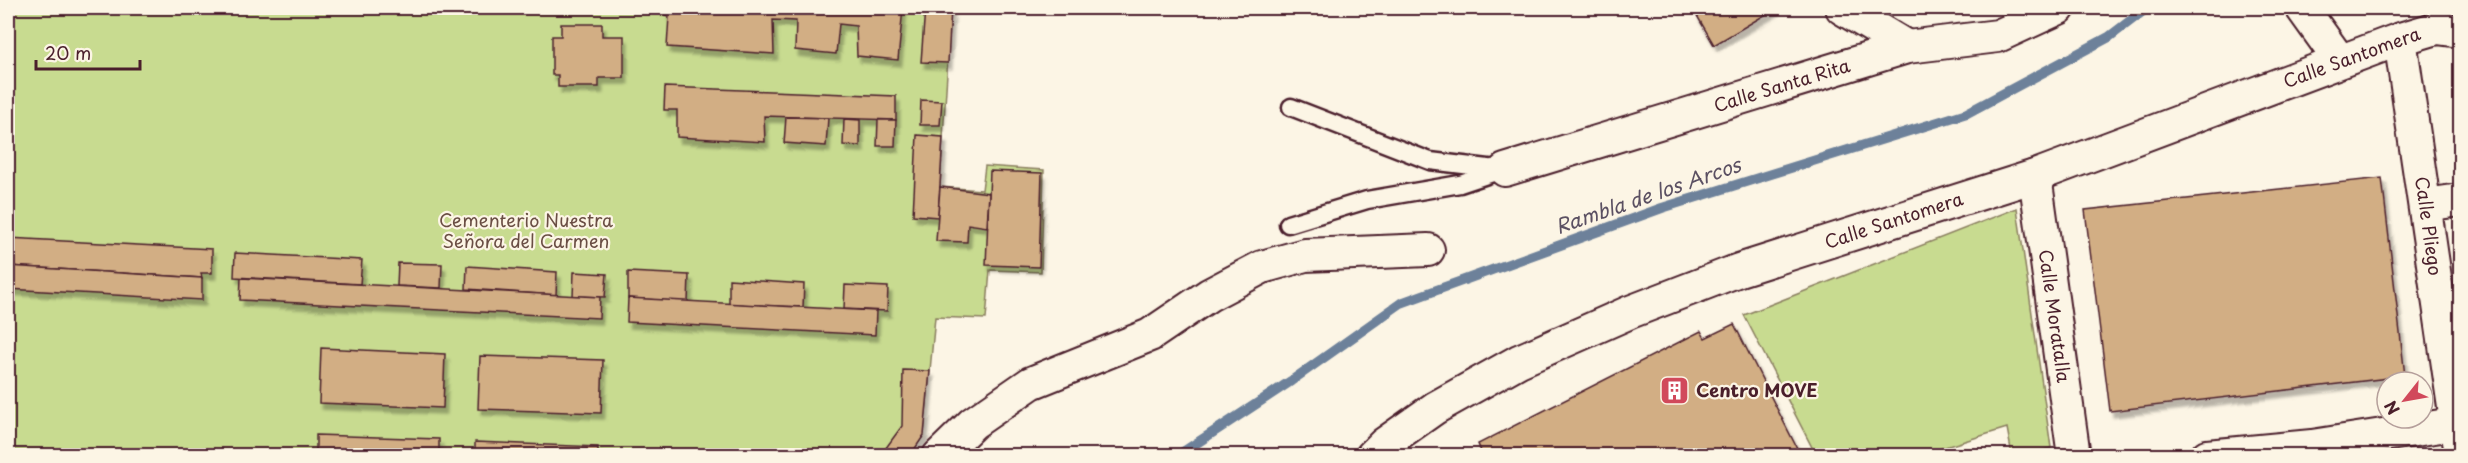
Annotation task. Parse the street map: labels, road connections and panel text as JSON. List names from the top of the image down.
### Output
{
  "streets": {
    "street": [
      "Calle Santomera",
      "Calle Santa Rita",
      "Calle Pliego",
      "Calle Moratalla"
    ]
  },
  "crossings": [
    ["Calle Santomera", "Calle Pliego"],
    ["Calle Santomera", "Calle Moratalla"]
  ],
  "water": ["Rambla de los Arcos"],
  "parks": ["Cementerio Nuestra Señora del Carmen"],
  "places": {
    "building": ["Centro MOVE"]
  },
  "scale_bar": "20 m",
  "north": "bottom left"
}
